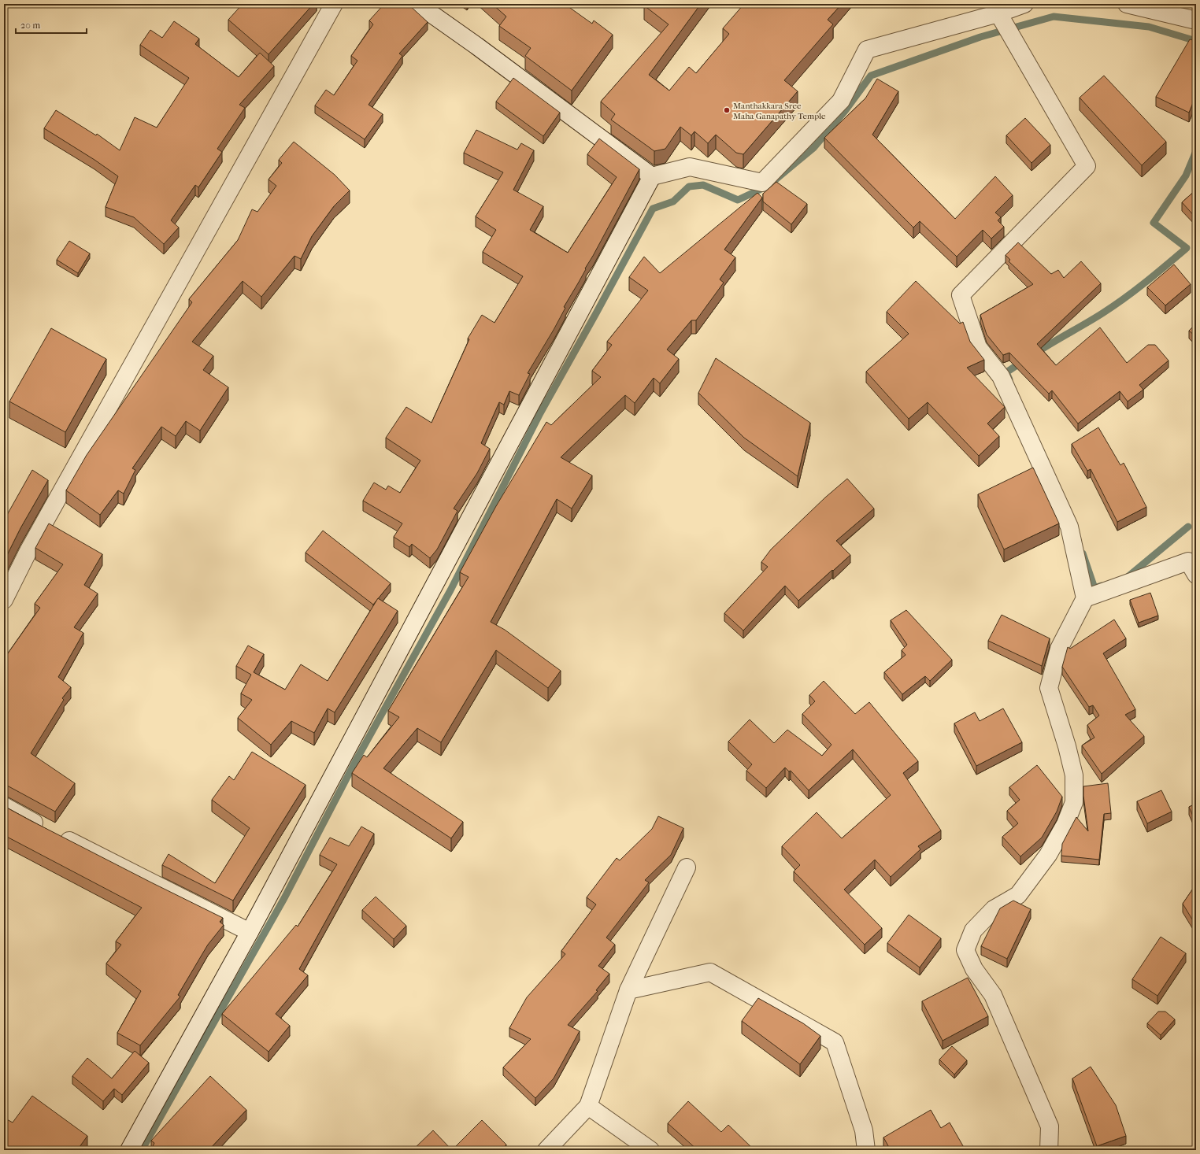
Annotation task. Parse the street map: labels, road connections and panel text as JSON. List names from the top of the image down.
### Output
{
  "places": ["Manthakkara Sree Maha Ganapathy Temple"],
  "scale_bar": "20 m"
}
